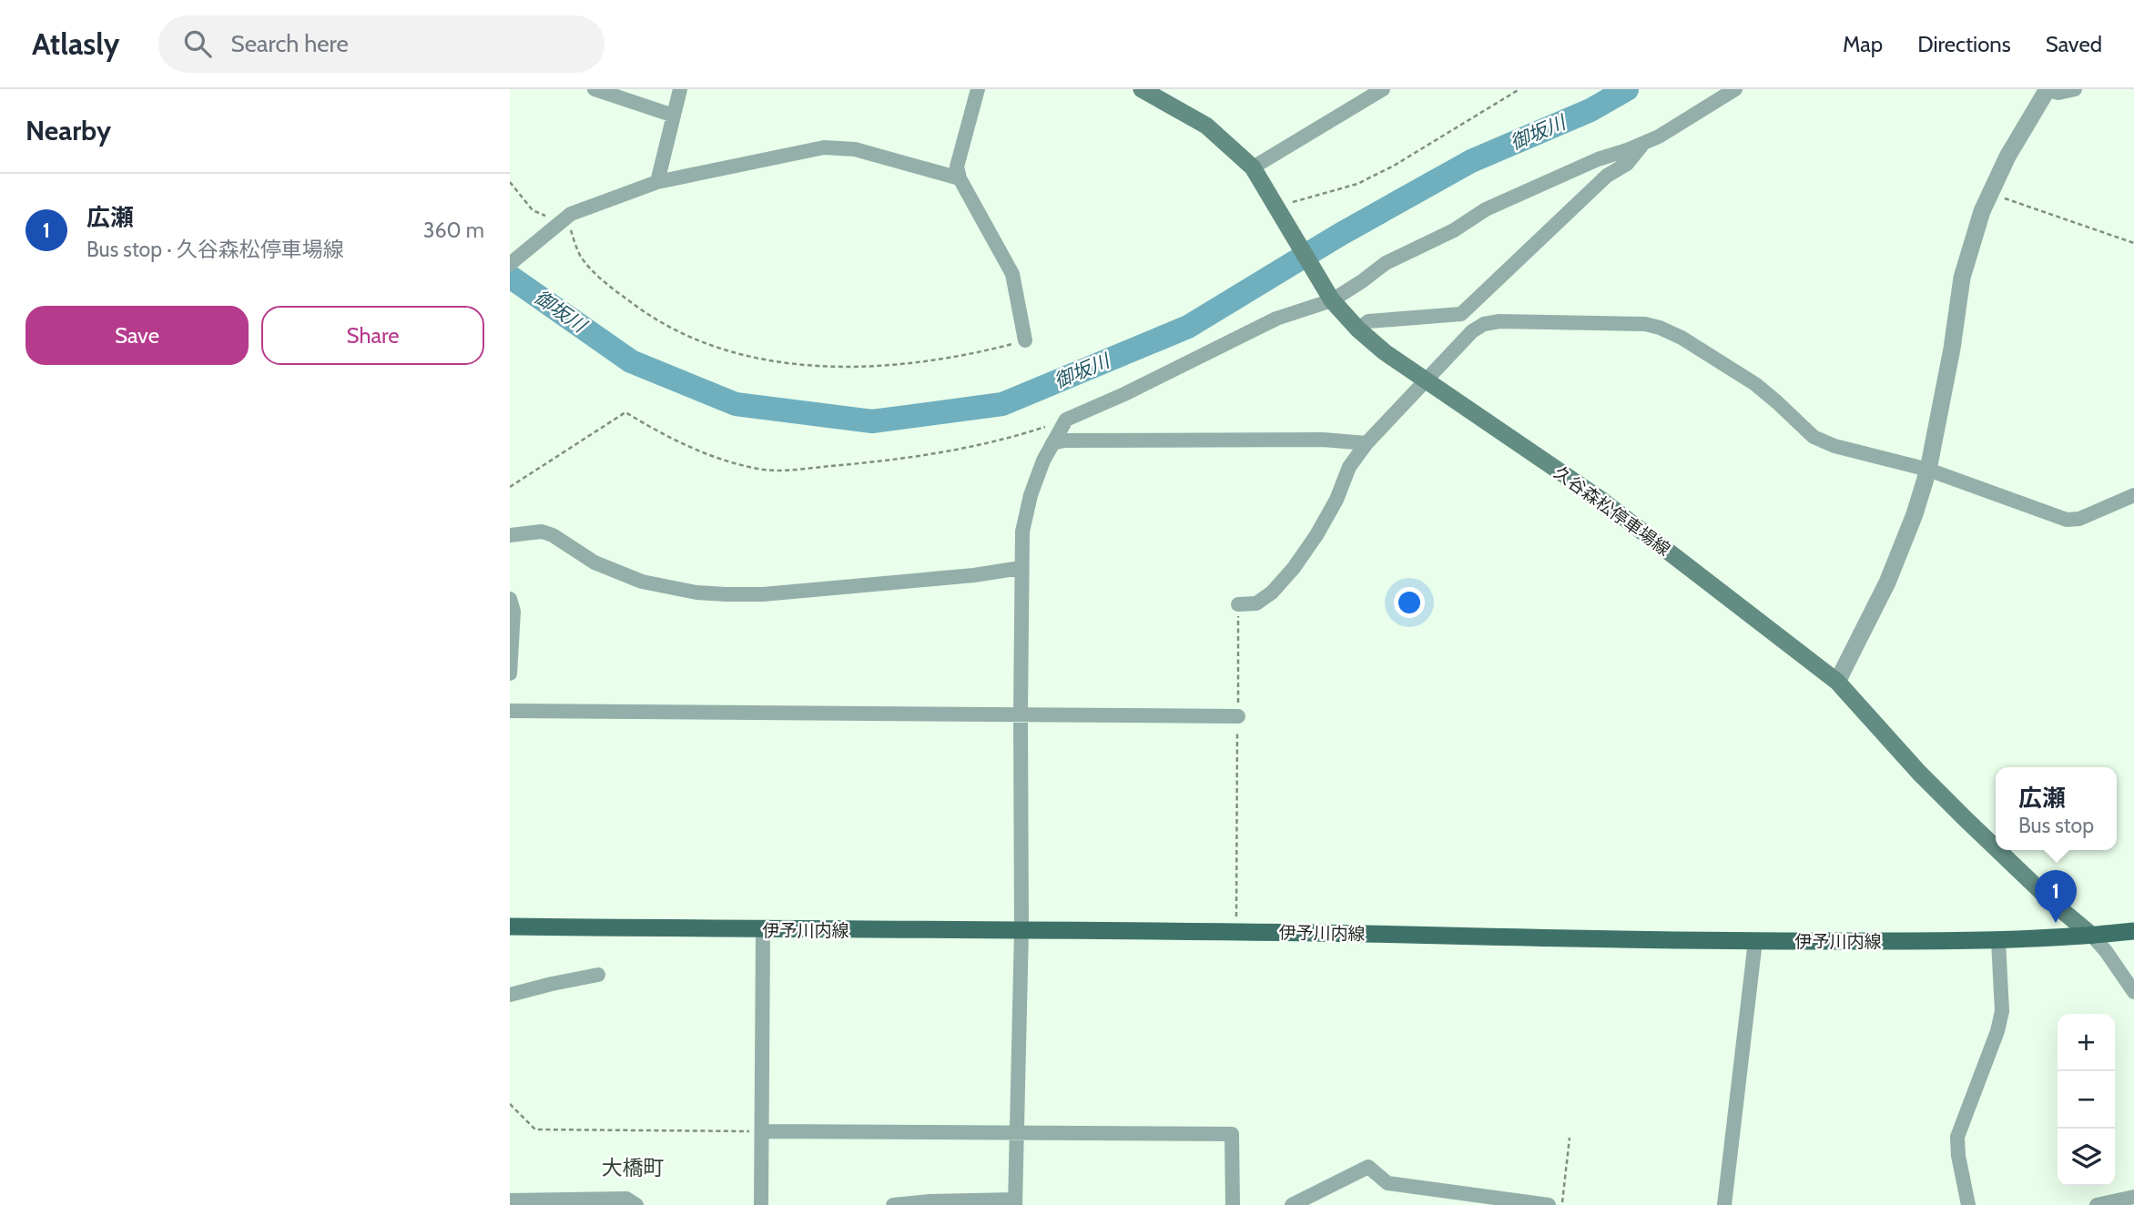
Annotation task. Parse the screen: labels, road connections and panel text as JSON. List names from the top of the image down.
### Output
{
  "streets": {
    "main road": ["久谷森松停車場線", "伊予川内線"]
  },
  "crossings": [
    ["久谷森松停車場線", "伊予川内線"]
  ],
  "districts": ["大橋町"],
  "water": ["御坂川"],
  "page": {
    "header": "Atlasly",
    "search": "Search here",
    "nav": ["Map", "Directions", "Saved"],
    "heading": "Nearby",
    "list": [
      {
        "mark": "1",
        "name": "広瀬",
        "note": "Bus stop · 久谷森松停車場線",
        "value": "360 m"
      }
    ],
    "buttons": ["Save", "Share"],
    "popup": ["広瀬", "Bus stop"],
    "pins": "1",
    "map_buttons": ["+", "−"]
  }
}
